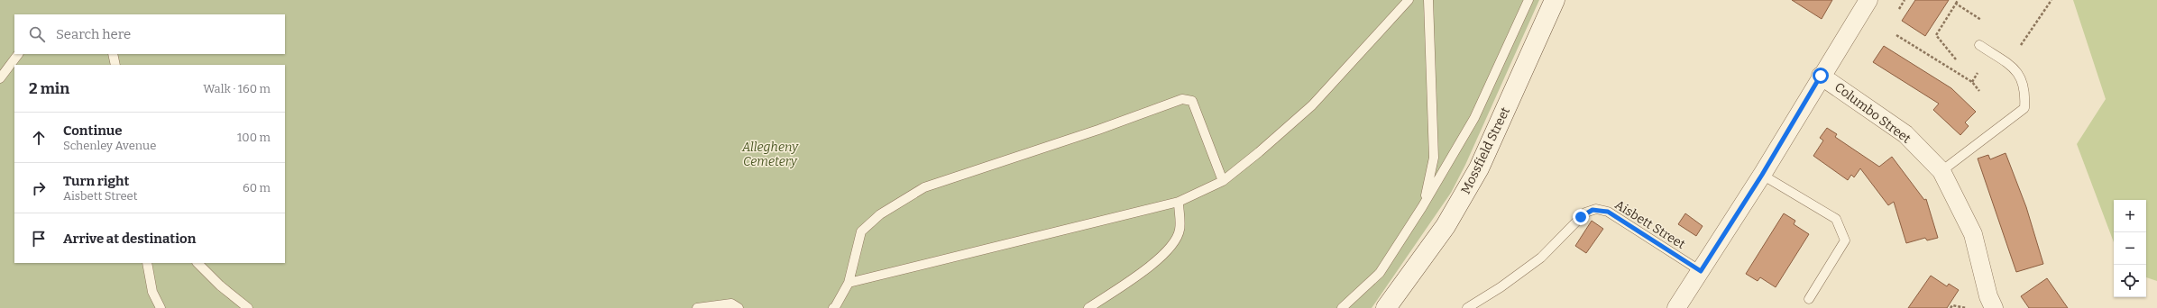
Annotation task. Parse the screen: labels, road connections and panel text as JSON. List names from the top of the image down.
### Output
{
  "streets": {
    "street": ["Columbo Street", "Mossfield Street"],
    "lane": ["Aisbett Street"]
  },
  "parks": ["Allegheny Cemetery"],
  "page": {
    "search": "Search here",
    "heading": ["2 min", "Walk · 160 m"],
    "list": [
      ["Continue", "Schenley Avenue", "100 m"],
      ["Turn right", "Aisbett Street", "60 m"],
      "Arrive at destination"
    ],
    "map_buttons": ["+", "−"]
  }
}
